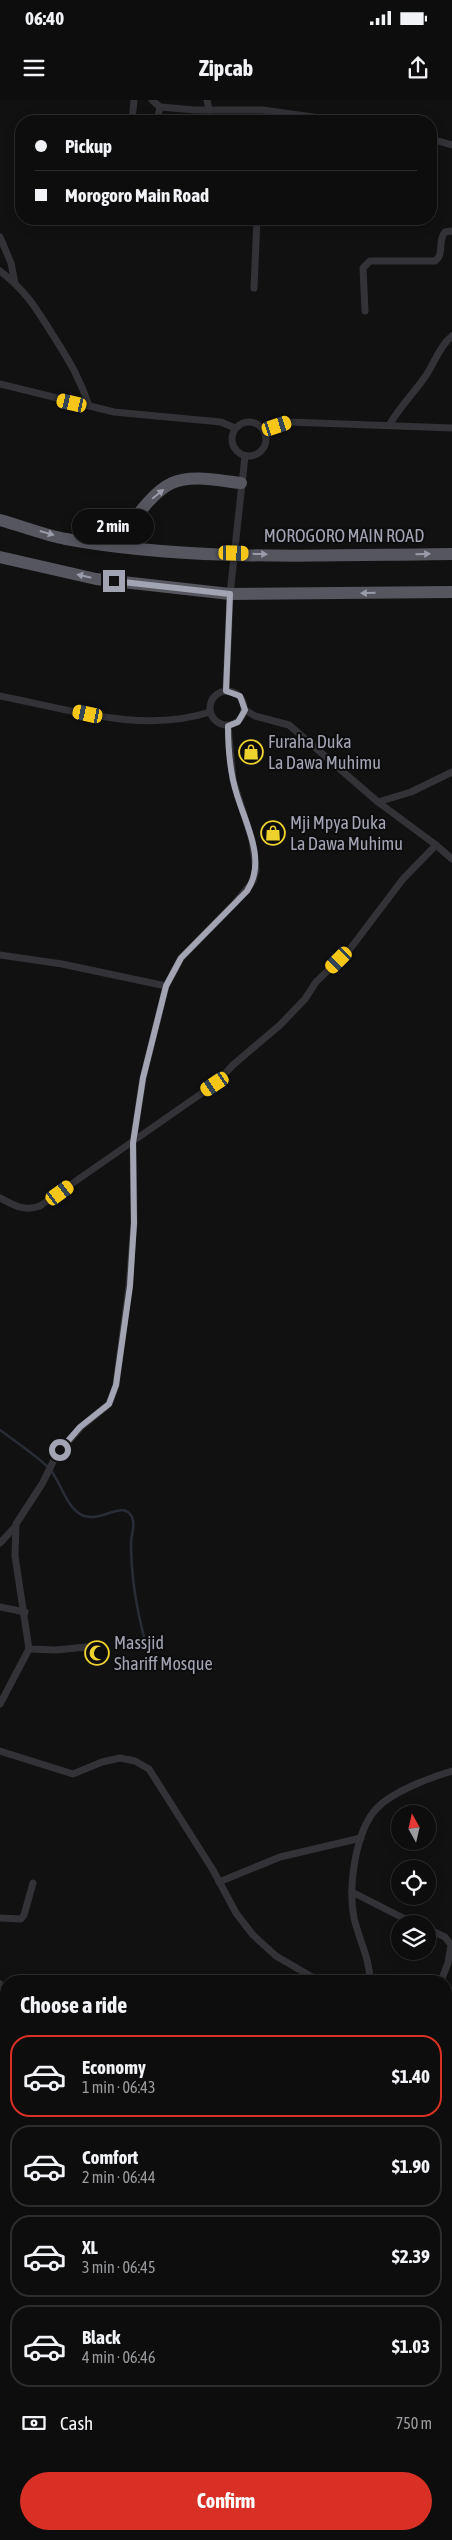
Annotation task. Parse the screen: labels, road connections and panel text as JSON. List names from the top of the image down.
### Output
{
  "streets": {
    "highway": ["MOROGORO MAIN ROAD"]
  },
  "places": {
    "shop": ["Furaha Duka La Dawa Muhimu", "Mji Mpya Duka La Dawa Muhimu"],
    "mosque": ["Massjid Shariff Mosque"]
  },
  "north": "top",
  "page": {
    "status": "06:40",
    "header": "Zipcab",
    "banner": ["Pickup", "Morogoro Main Road"],
    "bubble": "2 min",
    "heading": "Choose a ride",
    "list": [
      {
        "name": "Economy",
        "note": "1 min · 06:43",
        "value": "$1.40"
      },
      {
        "name": "Comfort",
        "note": "2 min · 06:44",
        "value": "$1.90"
      },
      {
        "name": "XL",
        "note": "3 min · 06:45",
        "value": "$2.39"
      },
      {
        "name": "Black",
        "note": "4 min · 06:46",
        "value": "$1.03"
      }
    ],
    "pay": ["Cash", "750 m"],
    "buttons": "Confirm"
  }
}
